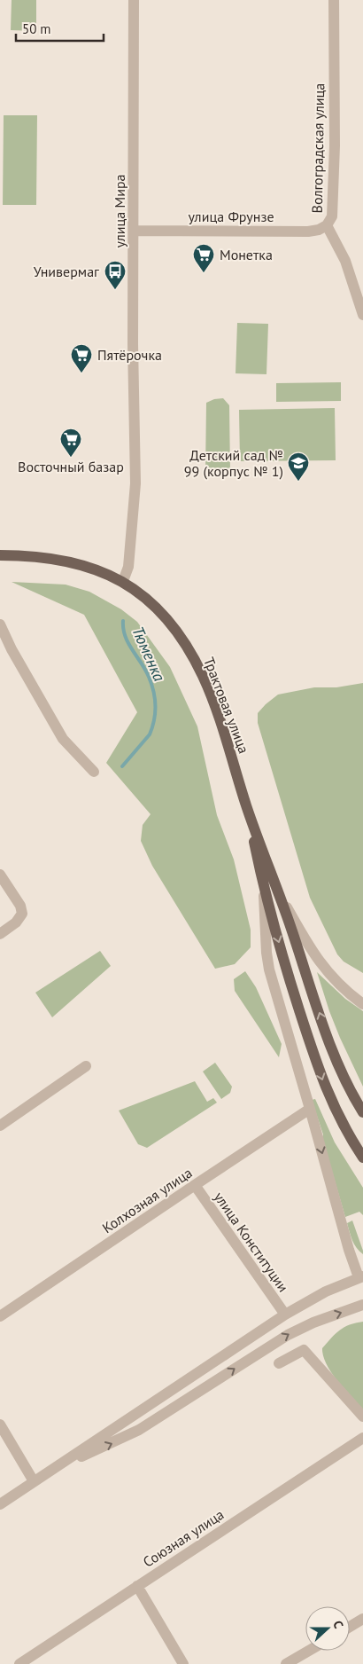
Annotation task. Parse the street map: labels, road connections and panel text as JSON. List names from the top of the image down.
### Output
{
  "streets": {
    "main road": ["Трактовая улица"],
    "street": [
      "Волгоградская улица",
      "улица Мира",
      "улица Фрунзе",
      "Колхозная улица",
      "улица Конституции",
      "Союзная улица"
    ]
  },
  "crossings": [
    ["Волгоградская улица", "улица Фрунзе"],
    ["улица Мира", "улица Фрунзе"],
    ["улица Мира", "Трактовая улица"],
    ["Колхозная улица", "улица Конституции"]
  ],
  "water": ["Тюменка"],
  "places": {
    "supermarket": ["Монетка", "Пятёрочка", "Восточный базар"],
    "bus stop": ["Универмаг"],
    "school or university": ["Детский сад № 99 (корпус № 1)"]
  },
  "scale_bar": "50 m",
  "north": "right"
}
